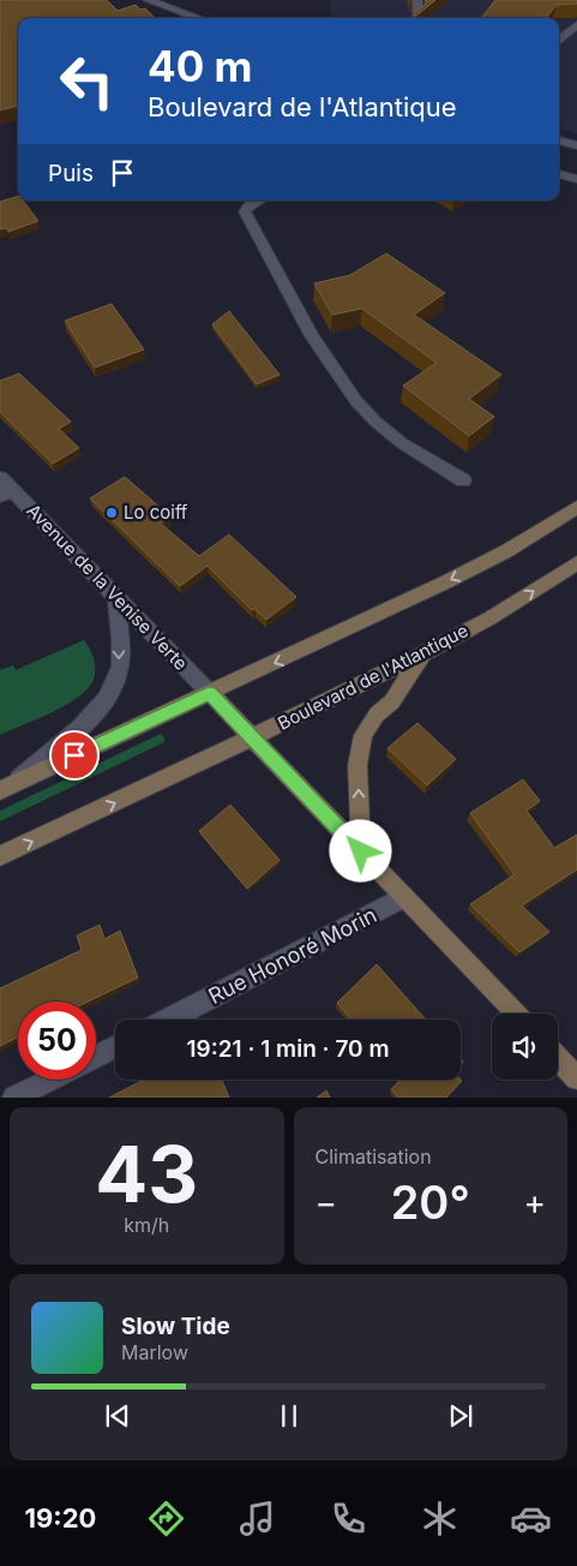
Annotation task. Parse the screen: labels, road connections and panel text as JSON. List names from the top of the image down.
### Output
{
  "streets": {
    "main road": ["Avenue de la Venise Verte", "Boulevard de l'Atlantique"],
    "street": ["Rue Honoré Morin"]
  },
  "crossings": [
    ["Avenue de la Venise Verte", "Boulevard de l'Atlantique"],
    ["Avenue de la Venise Verte", "Rue Honoré Morin"]
  ],
  "places": ["Lo coiff"],
  "page": {
    "turn": ["40 m", "Boulevard de l'Atlantique"],
    "then": "Puis",
    "limit": "50",
    "trip": "19:21 · 1 min · 70 m",
    "tile": [
      ["43", "km/h"],
      "Climatisation"
    ],
    "heat": ["−", "20°", "+"],
    "song": ["Slow Tide", "Marlow"],
    "tabs": "19:20"
  }
}
